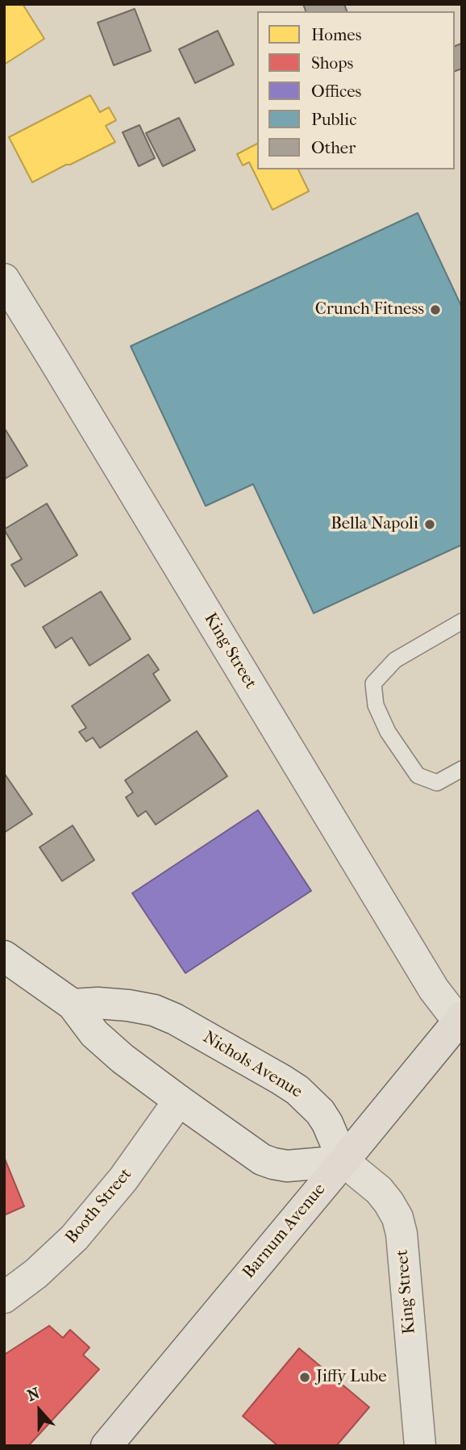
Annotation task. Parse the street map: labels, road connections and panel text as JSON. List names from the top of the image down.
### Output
{
  "streets": {
    "main road": ["Barnum Avenue"],
    "street": ["King Street", "Nichols Avenue", "Booth Street"]
  },
  "crossings": [
    ["King Street", "Nichols Avenue"],
    ["King Street", "Barnum Avenue"],
    ["Nichols Avenue", "Barnum Avenue"]
  ],
  "places": ["Crunch Fitness", "Bella Napoli", "Jiffy Lube"],
  "legend": [
    "Homes",
    "Shops",
    "Offices",
    "Public",
    "Other"
  ],
  "north": "top"
}
